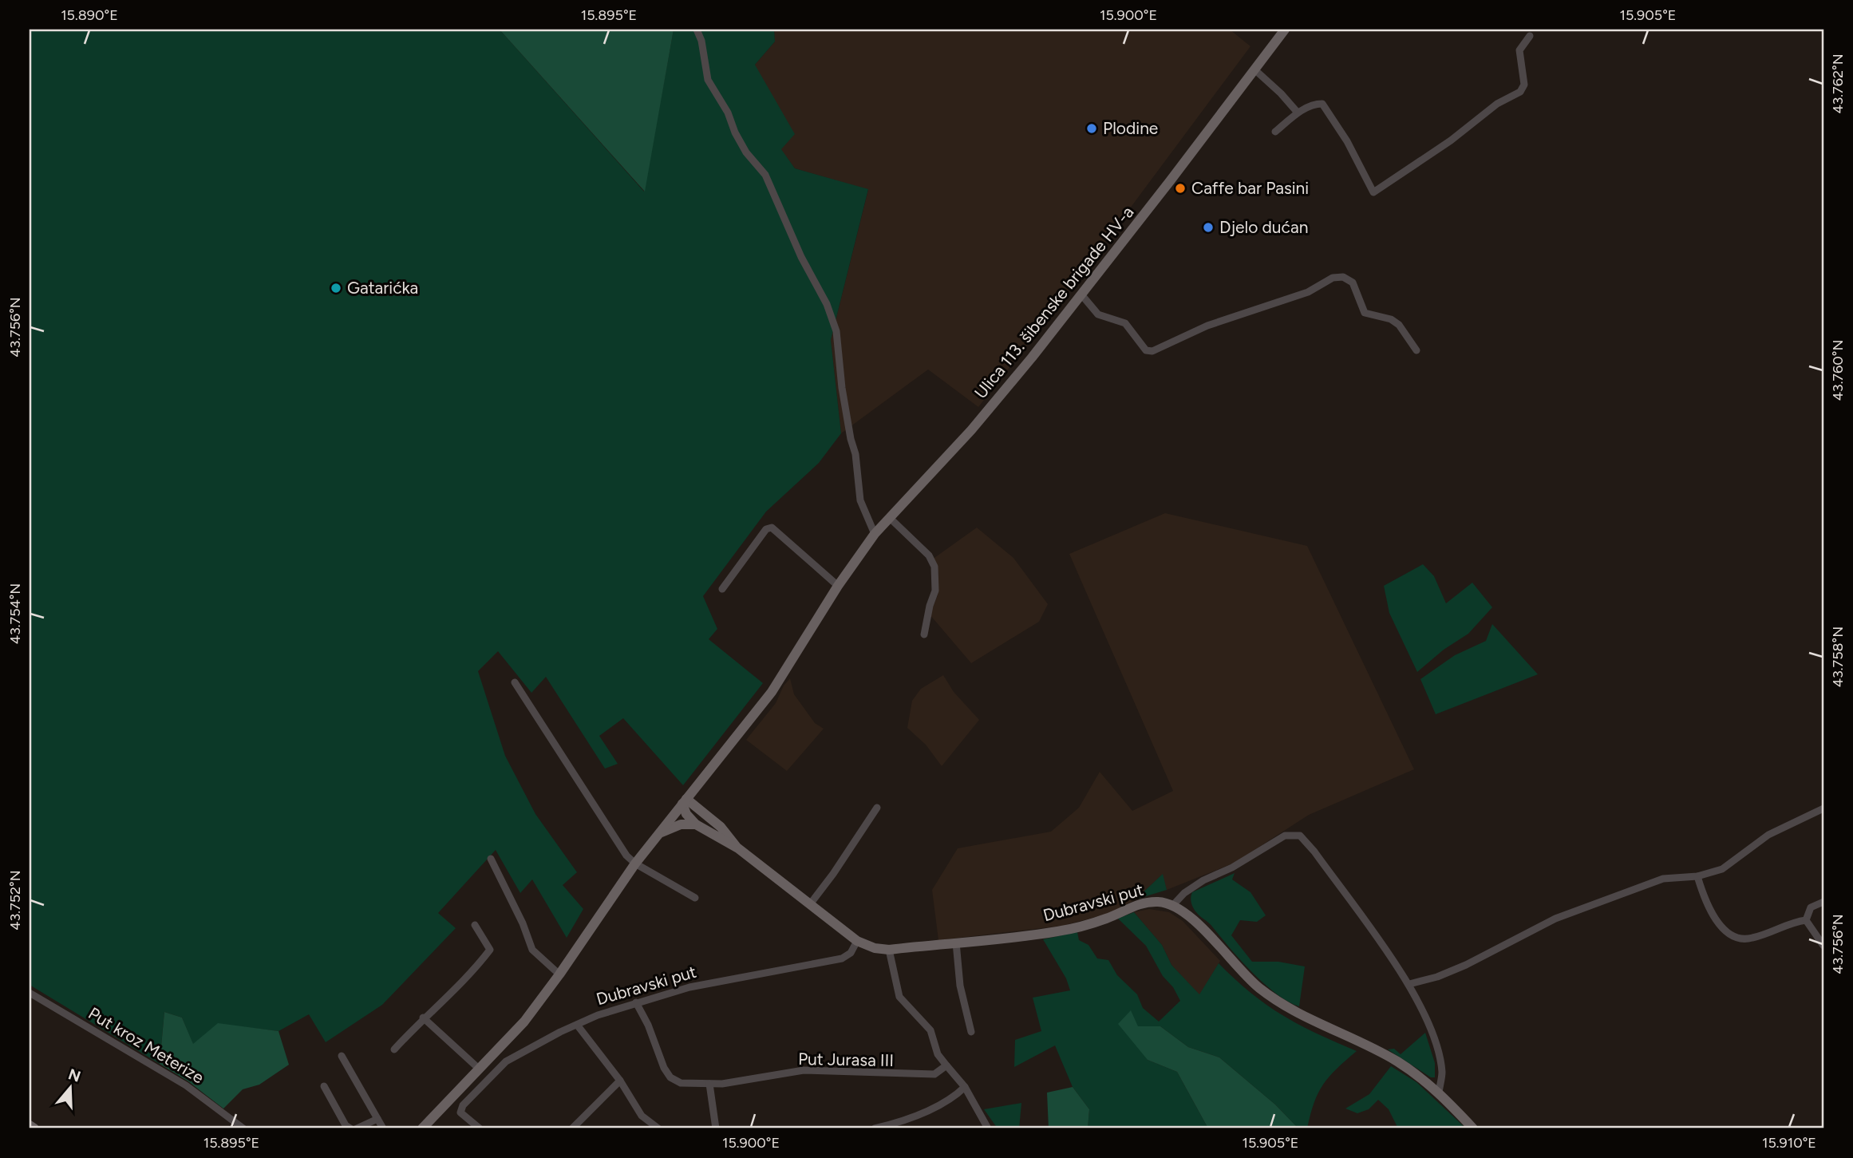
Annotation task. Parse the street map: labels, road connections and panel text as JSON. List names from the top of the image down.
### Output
{
  "streets": {
    "main road": ["Ulica 113. šibenske brigade HV-a", "Dubravski put"],
    "street": ["Put kroz Meterize", "Put Jurasa III"]
  },
  "crossings": [
    ["Ulica 113. šibenske brigade HV-a", "Dubravski put"],
    ["Dubravski put", "Put Jurasa III"]
  ],
  "places": [
    "Plodine",
    "Caffe bar Pasini",
    "Djelo dućan",
    "Gatarićka"
  ],
  "north": "top",
  "coordinates": [
    "15.890°E",
    "15.895°E",
    "15.900°E",
    "15.905°E",
    "43.762°N",
    "43.756°N",
    "43.760°N",
    "43.754°N",
    "43.758°N",
    "43.752°N",
    "15.910°E"
  ]
}
